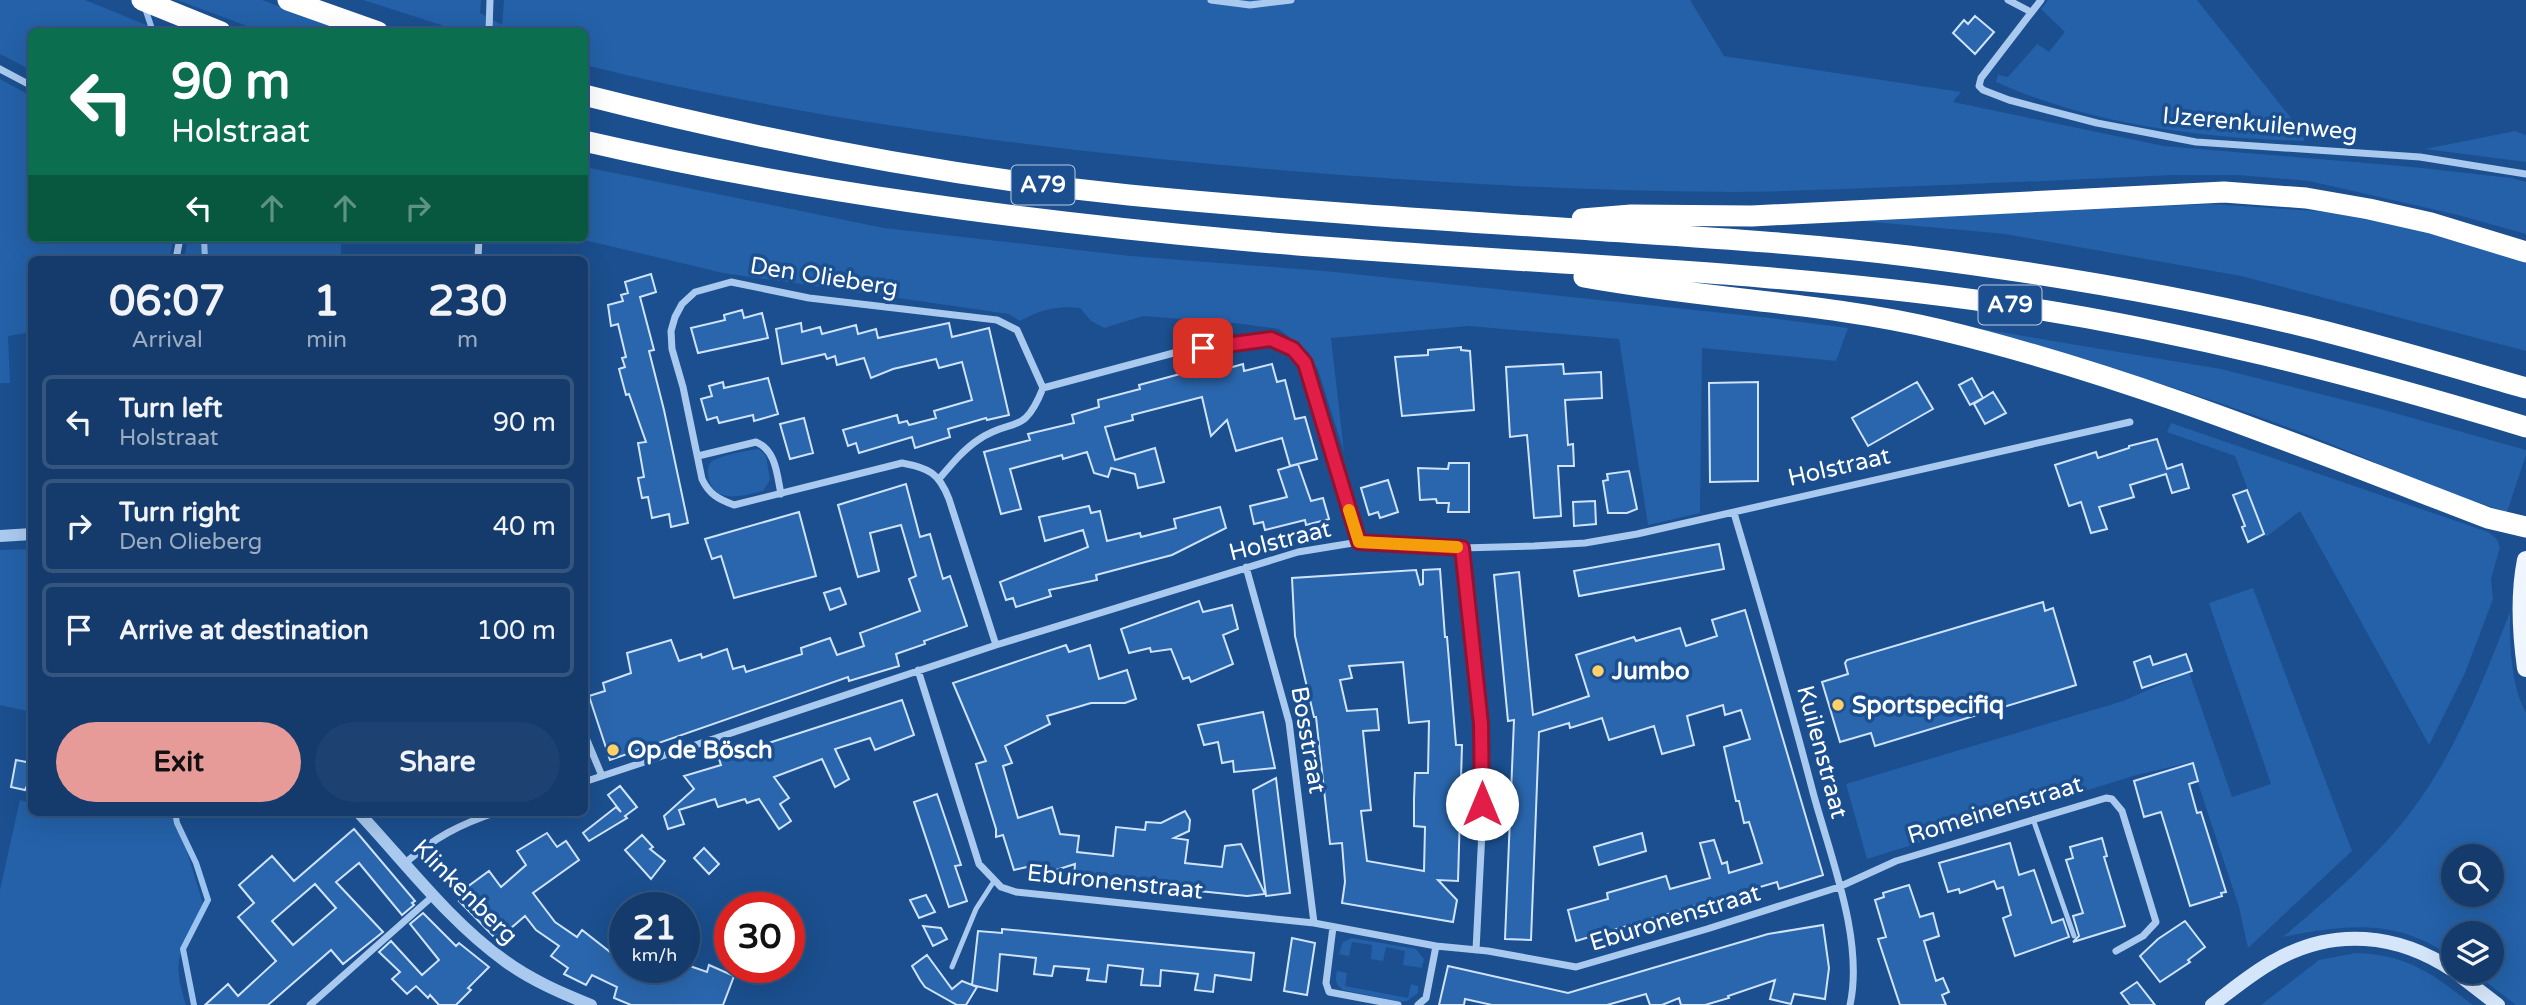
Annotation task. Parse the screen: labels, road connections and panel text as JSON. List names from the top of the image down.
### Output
{
  "streets": {
    "highway": ["A79"],
    "street": [
      "IJzerenkuilenweg",
      "Den Olieberg",
      "Holstraat",
      "Bosstraat",
      "Kuilenstraat",
      "Romeinenstraat",
      "Eburonenstraat",
      "Klinkenberg"
    ]
  },
  "crossings": [
    ["Holstraat", "Bosstraat"],
    ["Holstraat", "Kuilenstraat"],
    ["Holstraat", "Eburonenstraat"],
    ["Bosstraat", "Eburonenstraat"],
    ["Kuilenstraat", "Romeinenstraat"],
    ["Kuilenstraat", "Eburonenstraat"],
    ["Romeinenstraat", "Eburonenstraat"]
  ],
  "places": ["Jumbo", "Sportspecifiq", "Op de Bösch"],
  "page": {
    "turn": ["90 m", "Holstraat"],
    "eta": [
      "06:07",
      "Arrival",
      "1",
      "min",
      "230",
      "m"
    ],
    "list": [
      {
        "name": "Turn left",
        "note": "Holstraat",
        "value": "90 m"
      },
      {
        "name": "Turn right",
        "note": "Den Olieberg",
        "value": "40 m"
      },
      {
        "name": "Arrive at destination",
        "value": "100 m"
      }
    ],
    "buttons": ["Exit", "Share"],
    "speed": "21 km/h",
    "limit": "30"
  }
}
